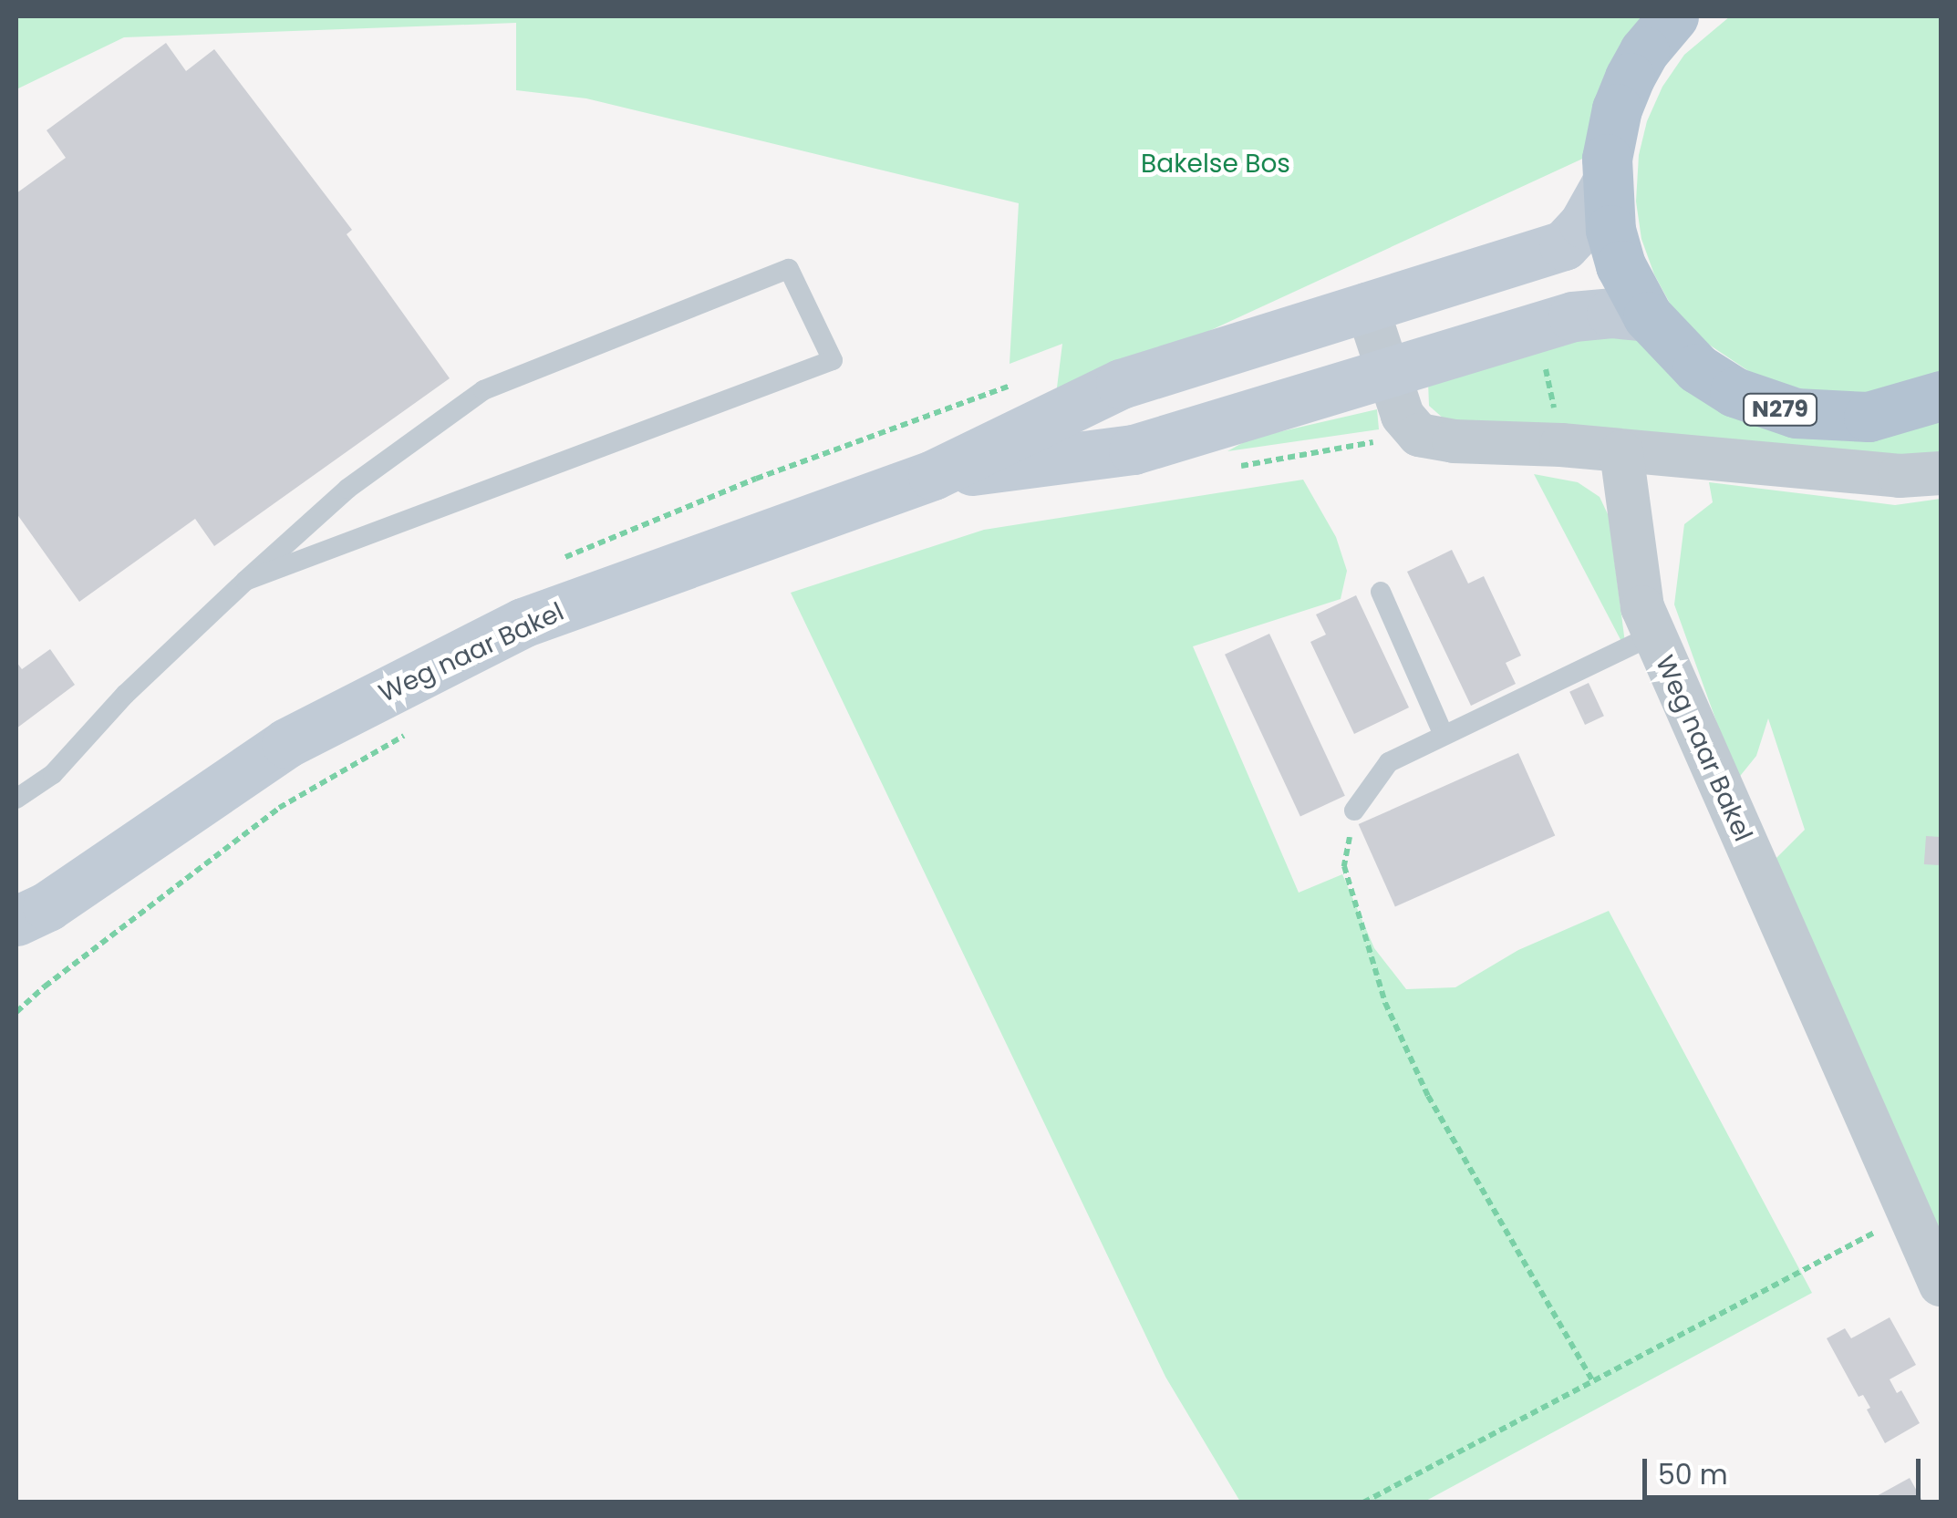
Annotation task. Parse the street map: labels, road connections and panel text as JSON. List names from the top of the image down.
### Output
{
  "streets": {
    "main road": ["N279", "Weg naar Bakel"]
  },
  "crossings": [
    ["N279", "Weg naar Bakel"]
  ],
  "parks": ["Bakelse Bos"],
  "scale_bar": "50 m"
}
